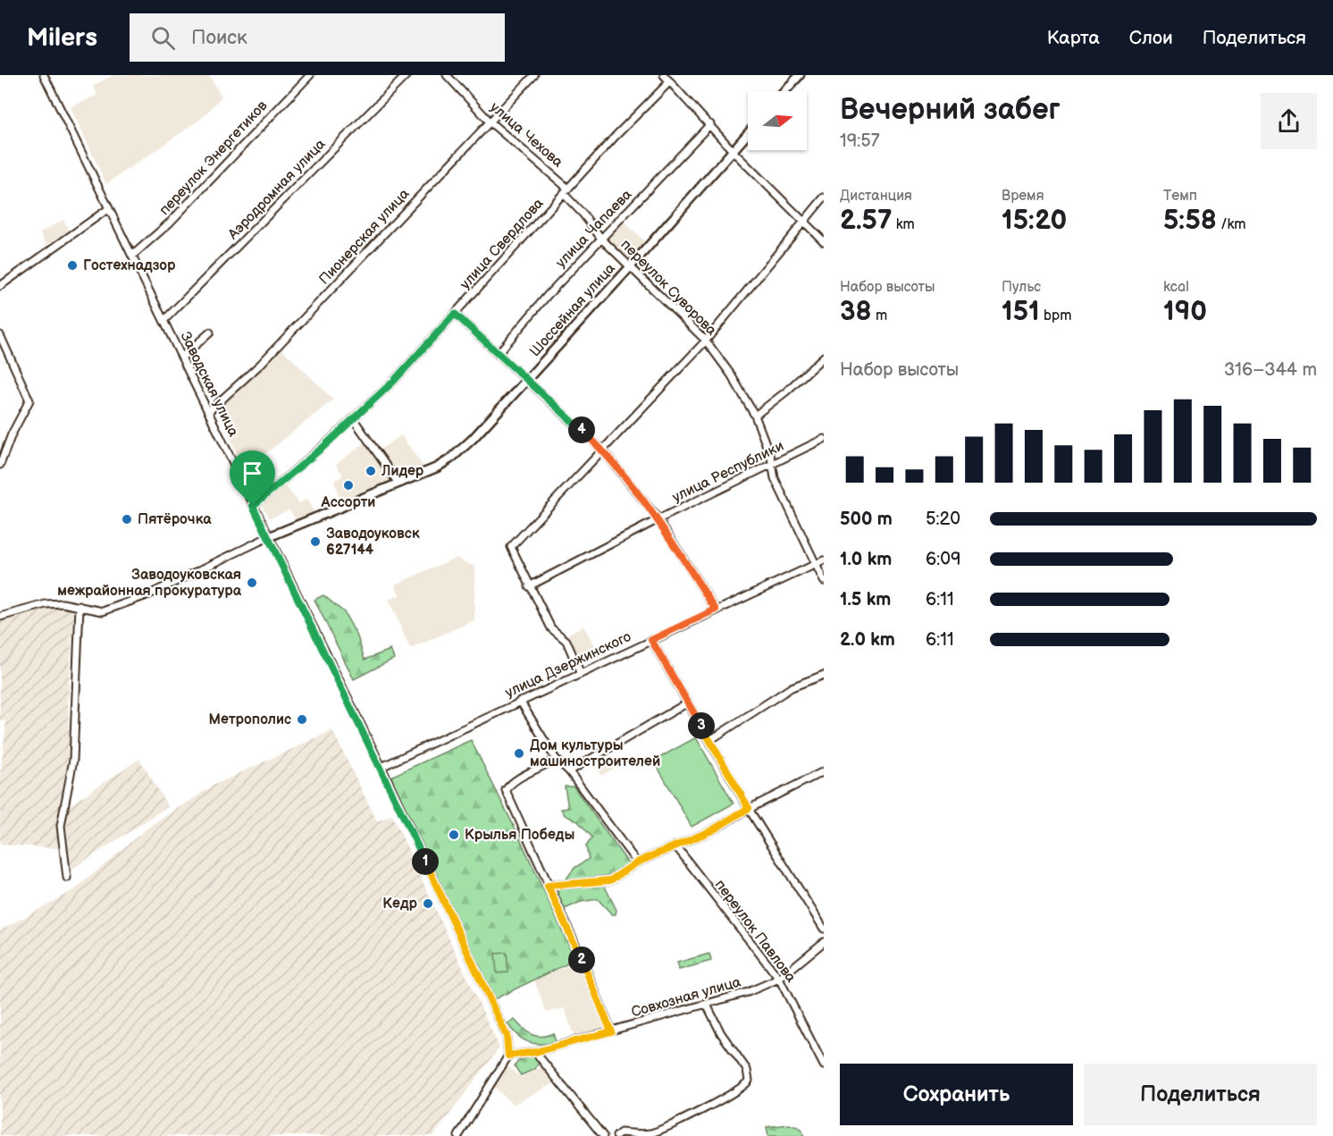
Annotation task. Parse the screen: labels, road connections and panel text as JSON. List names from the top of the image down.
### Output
{
  "streets": {
    "main road": ["Шоссейная улица"],
    "street": [
      "улица Чехова",
      "переулок Энергетиков",
      "Аэродромная улица",
      "улица Чапаева",
      "Пионерская улица",
      "улица Свердлова",
      "переулок Суворова",
      "Заводская улица",
      "улица Республики",
      "улица Дзержинского",
      "переулок Павлова",
      "Совхозная улица"
    ]
  },
  "crossings": [
    ["улица Чехова", "Пионерская улица"],
    ["улица Чехова", "улица Свердлова"],
    ["переулок Энергетиков", "Заводская улица"],
    ["Аэродромная улица", "Заводская улица"],
    ["улица Чапаева", "переулок Суворова"],
    ["Пионерская улица", "Заводская улица"],
    ["улица Свердлова", "переулок Суворова"],
    ["улица Свердлова", "Заводская улица"],
    ["переулок Суворова", "Шоссейная улица"],
    ["переулок Суворова", "улица Республики"],
    ["переулок Суворова", "улица Дзержинского"],
    ["Шоссейная улица", "Заводская улица"],
    ["Заводская улица", "улица Дзержинского"],
    ["Заводская улица", "Совхозная улица"],
    ["переулок Павлова", "Совхозная улица"]
  ],
  "places": [
    "Гостехнадзор",
    "Лидер",
    "Ассорти",
    "Пятёрочка",
    "Заводоуковск 627144",
    "Заводоуковская межрайонная прокуратура",
    "Метрополис",
    "Дом культуры машиностроителей",
    "Крылья Победы",
    "Кедр"
  ],
  "north": "right",
  "page": {
    "header": "Milers",
    "search": "Поиск",
    "nav": ["Карта", "Слои", "Поделиться"],
    "heading": ["Вечерний забег", "19:57"],
    "stats": [
      ["Дистанция", "2.57 km"],
      ["Время", "15:20"],
      ["Темп", "5:58 /km"],
      ["Набор высоты", "38 m"],
      ["Пульс", "151 bpm"],
      ["kcal", "190"]
    ],
    "chart": ["Набор высоты", "316–344 m"],
    "pins": [
      "4",
      "3",
      "1",
      "2"
    ],
    "list": [
      {
        "name": "500 m",
        "note": "5:20"
      },
      {
        "name": "1.0 km",
        "note": "6:09"
      },
      {
        "name": "1.5 km",
        "note": "6:11"
      },
      {
        "name": "2.0 km",
        "note": "6:11"
      }
    ],
    "buttons": ["Сохранить", "Поделиться"]
  }
}
